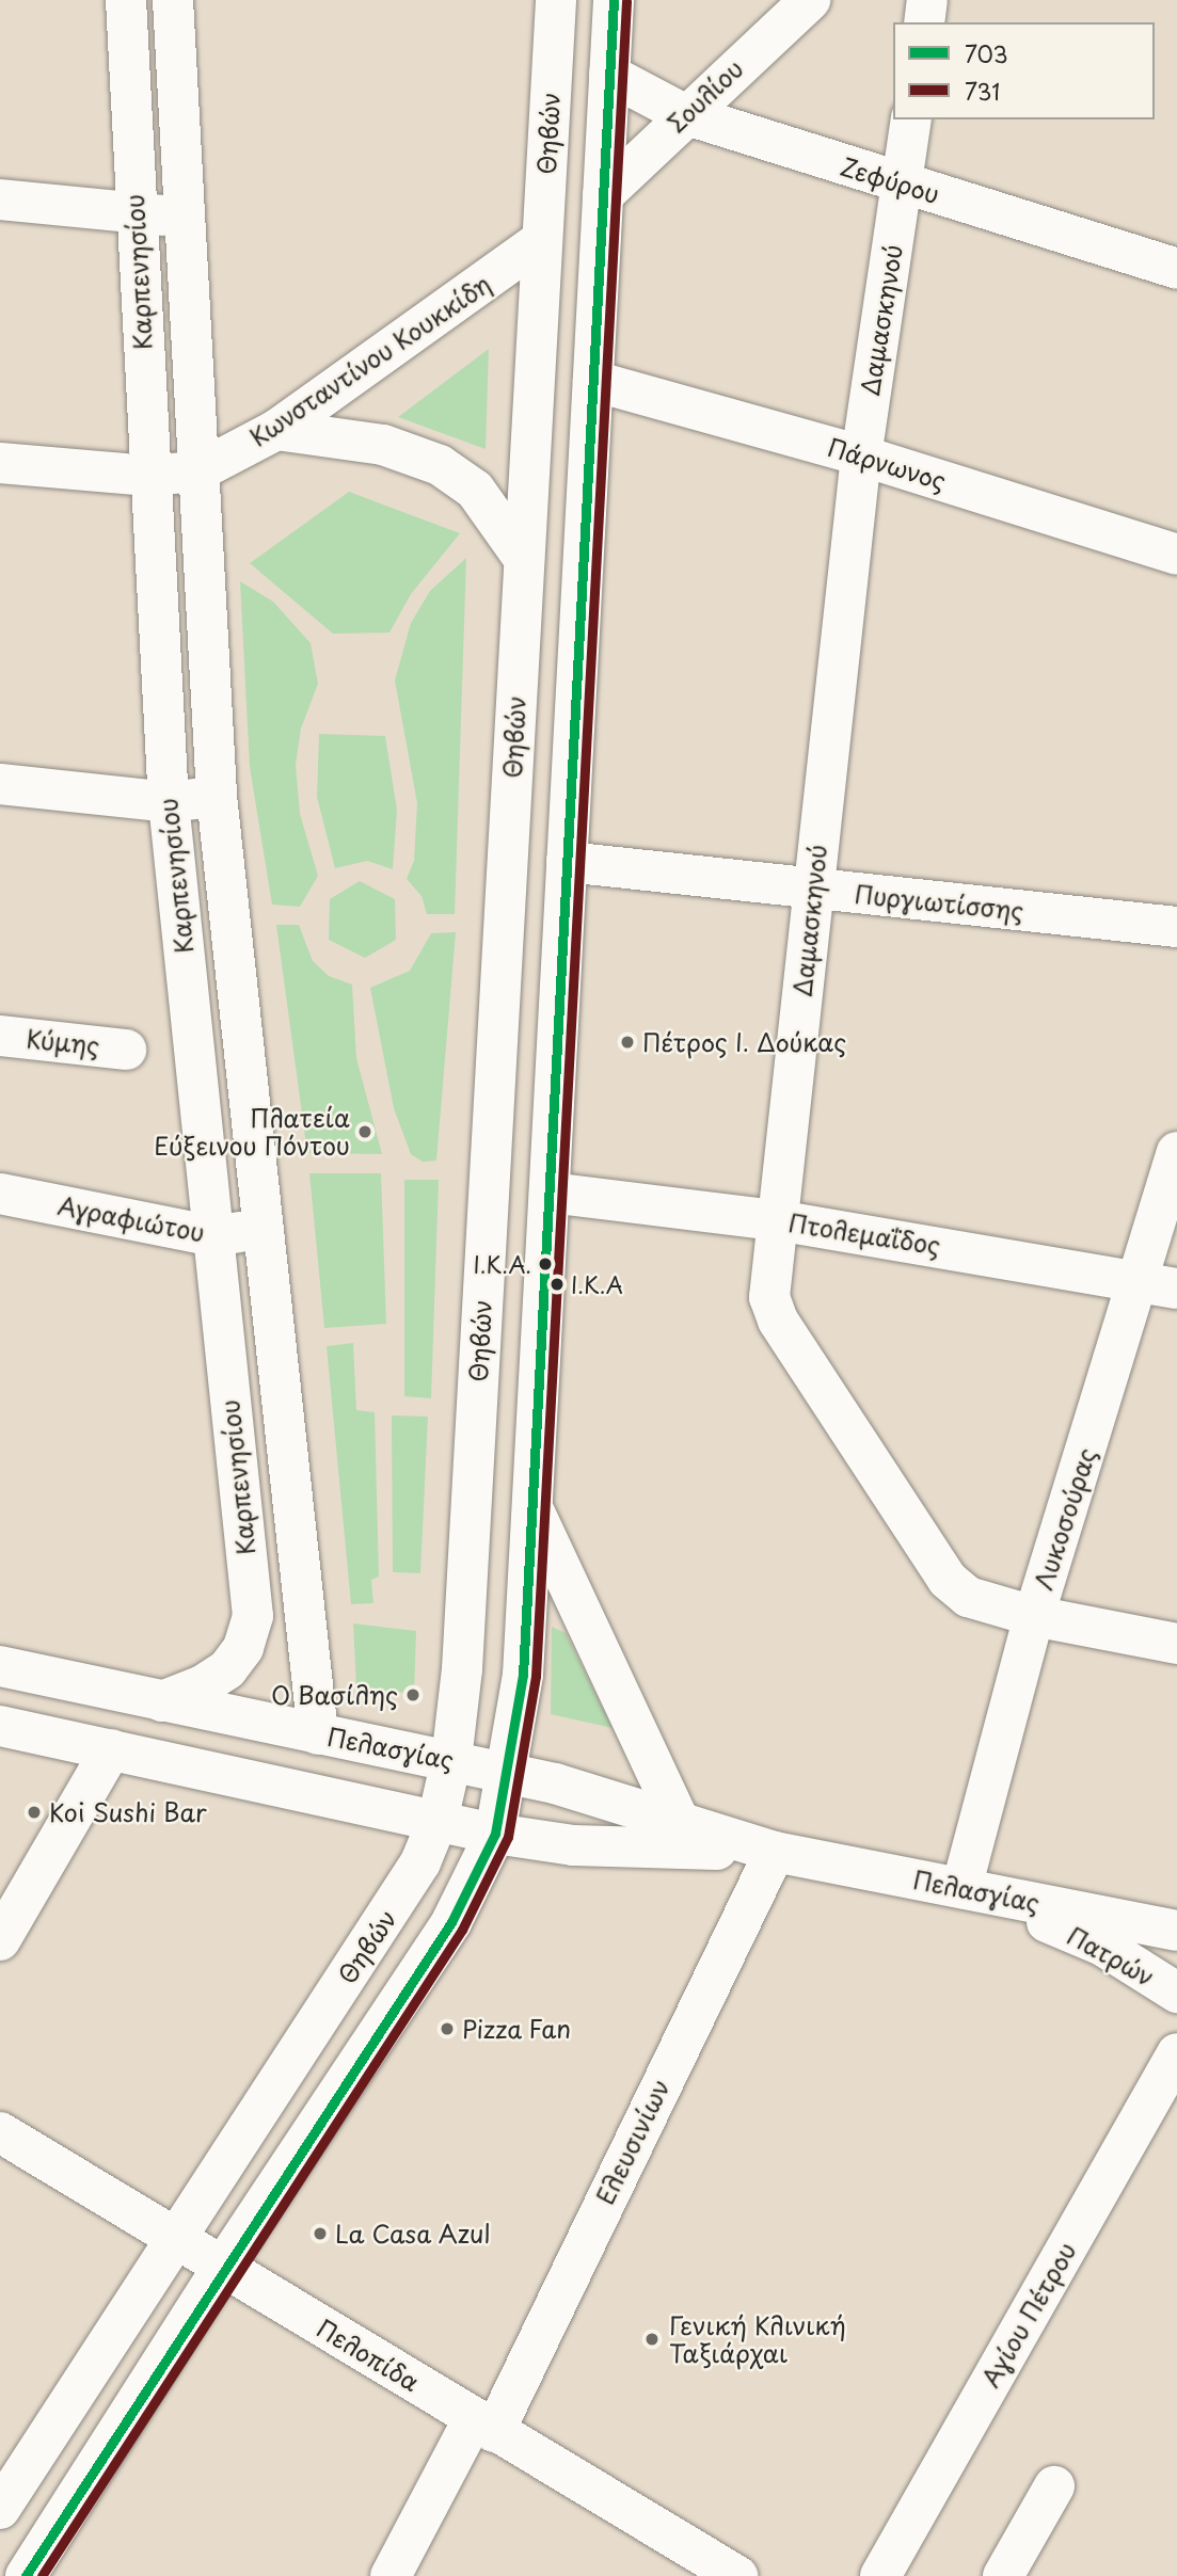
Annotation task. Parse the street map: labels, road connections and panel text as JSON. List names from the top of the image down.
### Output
{
  "streets": {
    "street": [
      "Σουλίου",
      "Θηβών",
      "Ζεφύρου",
      "Καρπενησίου",
      "Δαμασκηνού",
      "Κωνσταντίνου Κουκκίδη",
      "Πάρνωνος",
      "Πυργιωτίσσης",
      "Κύμης",
      "Αγραφιώτου",
      "Πτολεμαΐδος",
      "Λυκοσούρας",
      "Πελασγίας",
      "Πατρών",
      "Ελευσινίων",
      "Αγίου Πέτρου",
      "Πελοπίδα"
    ]
  },
  "crossings": [
    ["Σουλίου", "Ζεφύρου"],
    ["Θηβών", "Κωνσταντίνου Κουκκίδη"],
    ["Θηβών", "Πελασγίας"],
    ["Θηβών", "Πελοπίδα"],
    ["Ζεφύρου", "Δαμασκηνού"],
    ["Καρπενησίου", "Κωνσταντίνου Κουκκίδη"],
    ["Καρπενησίου", "Αγραφιώτου"],
    ["Καρπενησίου", "Πελασγίας"],
    ["Δαμασκηνού", "Πάρνωνος"],
    ["Δαμασκηνού", "Πυργιωτίσσης"],
    ["Δαμασκηνού", "Πτολεμαΐδος"],
    ["Δαμασκηνού", "Λυκοσούρας"],
    ["Πτολεμαΐδος", "Λυκοσούρας"],
    ["Λυκοσούρας", "Πελασγίας"],
    ["Λυκοσούρας", "Πατρών"],
    ["Πελασγίας", "Πατρών"],
    ["Πελασγίας", "Ελευσινίων"],
    ["Ελευσινίων", "Πελοπίδα"]
  ],
  "places": [
    "Πέτρος Ι. Δούκας",
    "Πλατεία Εύξεινου Πόντου",
    "Ι.Κ.Α.",
    "Ι.Κ.Α",
    "Ο Βασίλης",
    "Koi Sushi Bar",
    "Pizza Fan",
    "La Casa Azul",
    "Γενική Κλινική Ταξιάρχαι"
  ],
  "lines": ["transit line 703", "transit line 731"],
  "legend": ["703", "731"]
}
